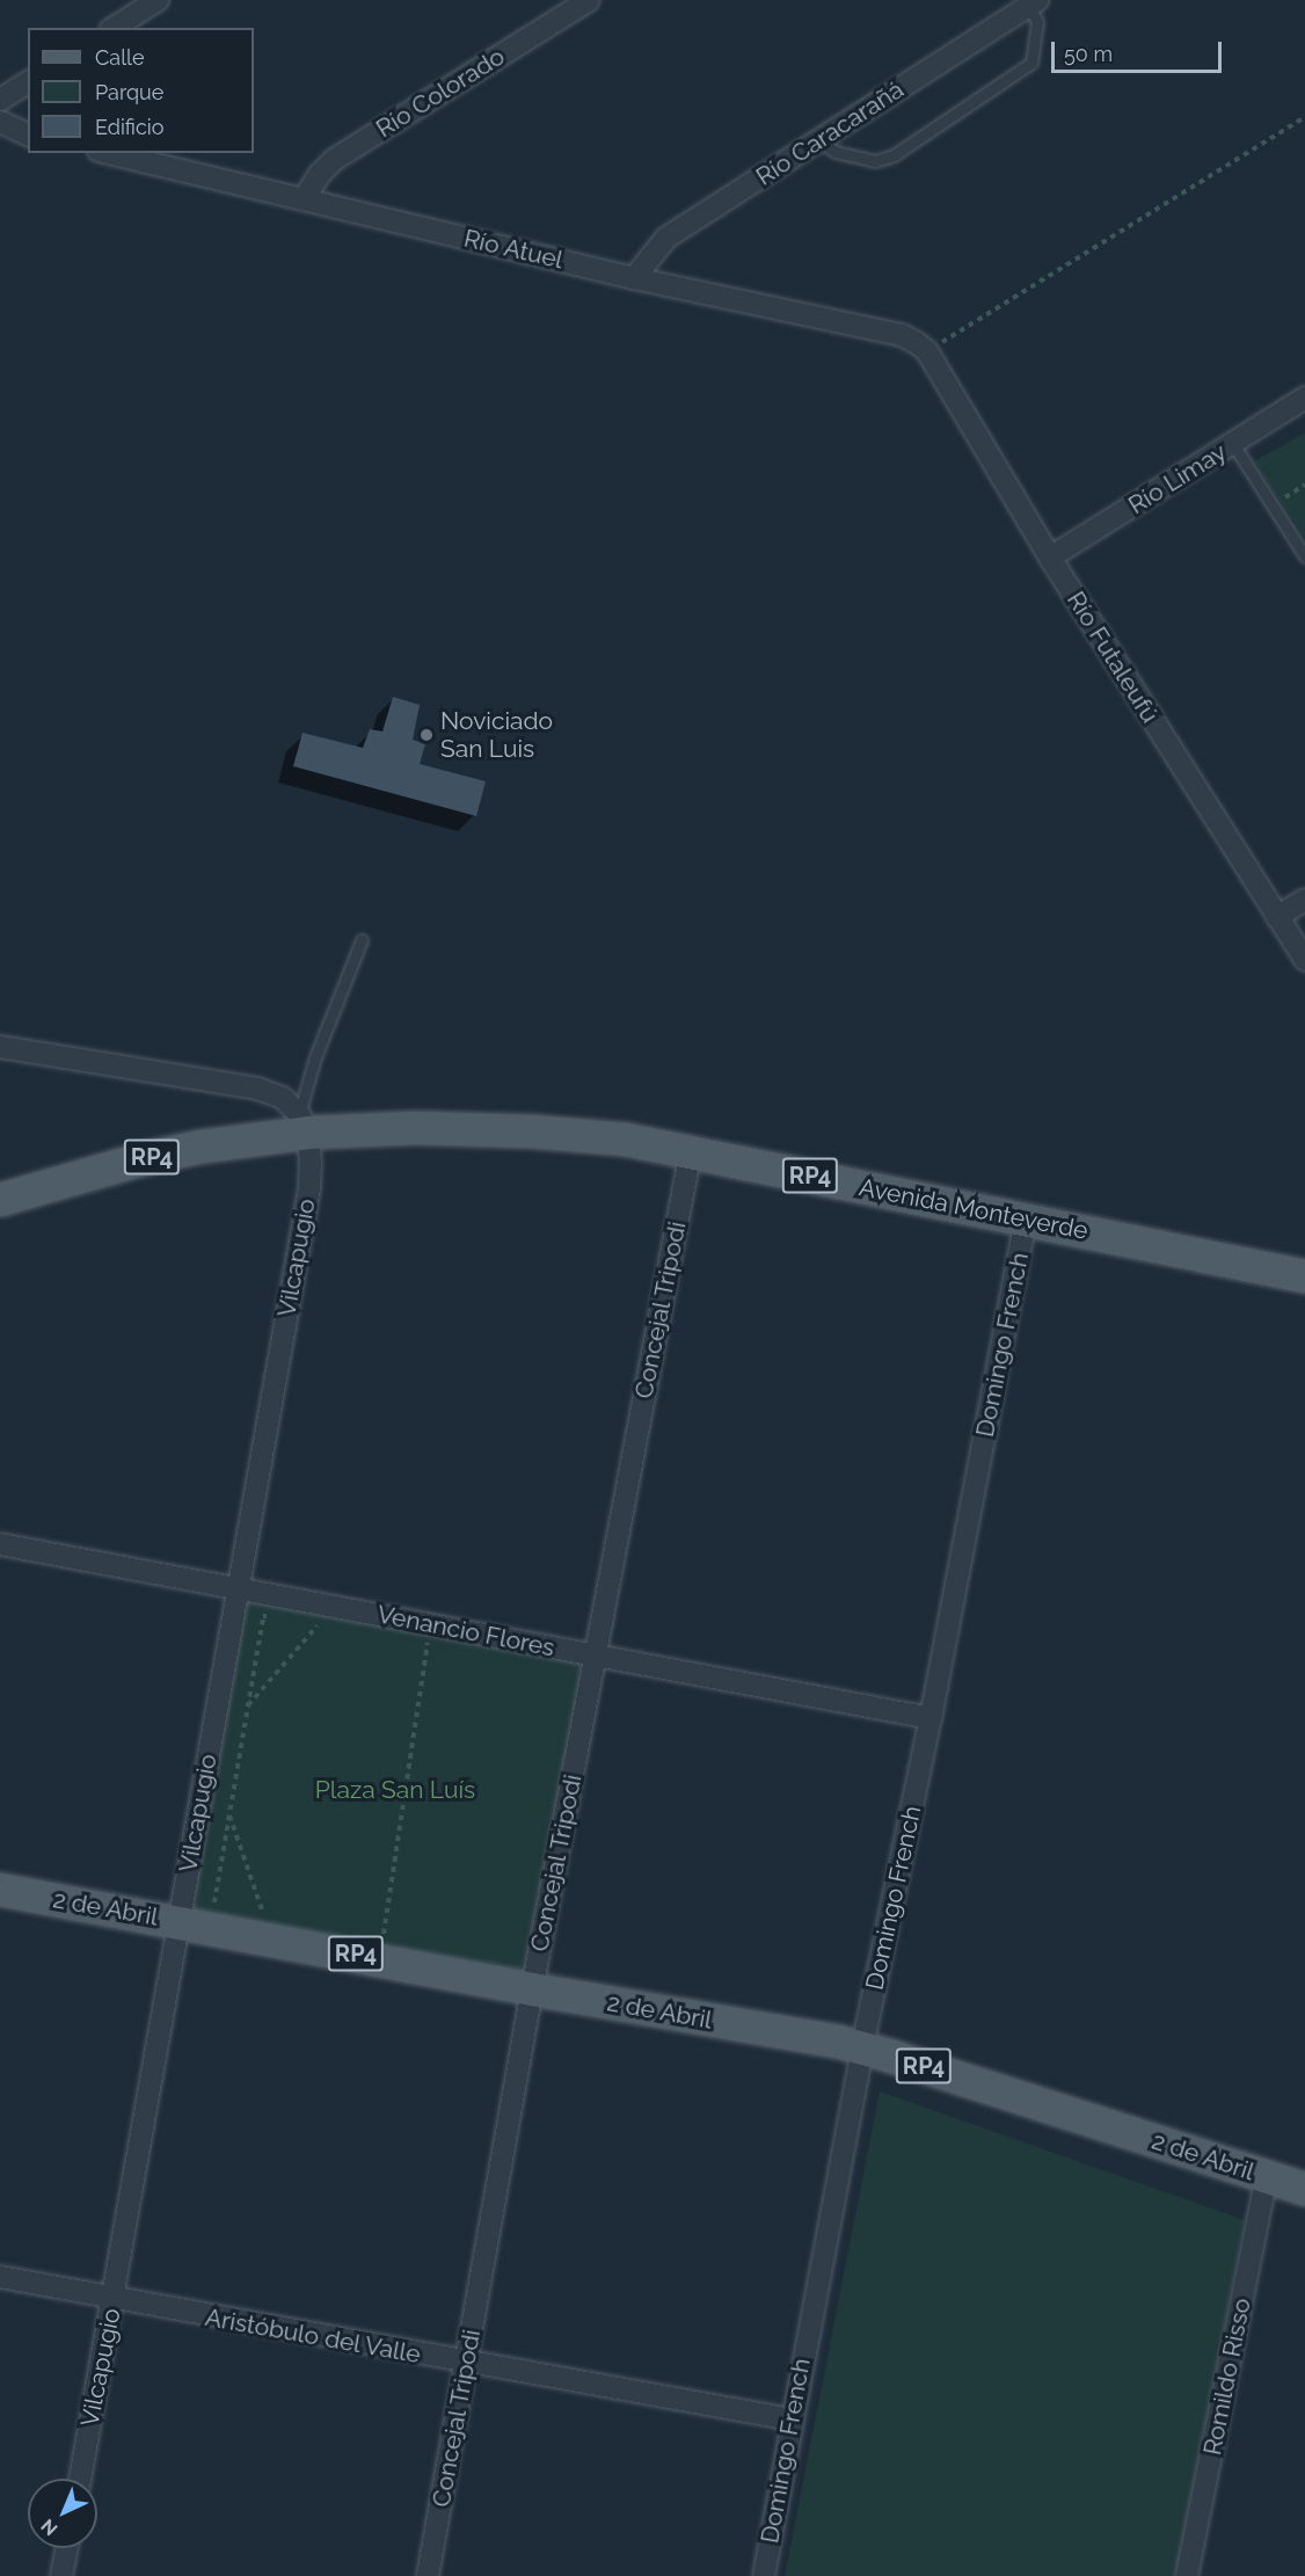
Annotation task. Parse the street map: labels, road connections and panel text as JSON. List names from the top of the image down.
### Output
{
  "streets": {
    "main road": ["RP4", "Avenida Monteverde", "2 de Abril"],
    "street": [
      "Río Colorado",
      "Río Caracarañá",
      "Río Atuel",
      "Río Limay",
      "Río Futaleufú",
      "Vilcapugio",
      "Concejal Tripodi",
      "Domingo French",
      "Venancio Flores",
      "Aristóbulo del Valle",
      "Romildo Risso"
    ]
  },
  "crossings": [
    ["Río Colorado", "Río Atuel"],
    ["Río Caracarañá", "Río Atuel"],
    ["Río Atuel", "Río Futaleufú"],
    ["Río Limay", "Río Futaleufú"],
    ["RP4", "Avenida Monteverde"],
    ["RP4", "Vilcapugio"],
    ["Avenida Monteverde", "Vilcapugio"],
    ["Avenida Monteverde", "Concejal Tripodi"],
    ["Avenida Monteverde", "Domingo French"],
    ["Vilcapugio", "Venancio Flores"],
    ["Vilcapugio", "2 de Abril"],
    ["Vilcapugio", "Aristóbulo del Valle"],
    ["Concejal Tripodi", "Venancio Flores"],
    ["Concejal Tripodi", "2 de Abril"],
    ["Concejal Tripodi", "Aristóbulo del Valle"],
    ["Domingo French", "Venancio Flores"],
    ["Domingo French", "2 de Abril"],
    ["Domingo French", "Aristóbulo del Valle"],
    ["2 de Abril", "Romildo Risso"]
  ],
  "parks": ["Plaza San Luís"],
  "places": ["Noviciado San Luis"],
  "legend": ["Calle", "Parque", "Edificio"],
  "scale_bar": "50 m",
  "north": "bottom left"
}
